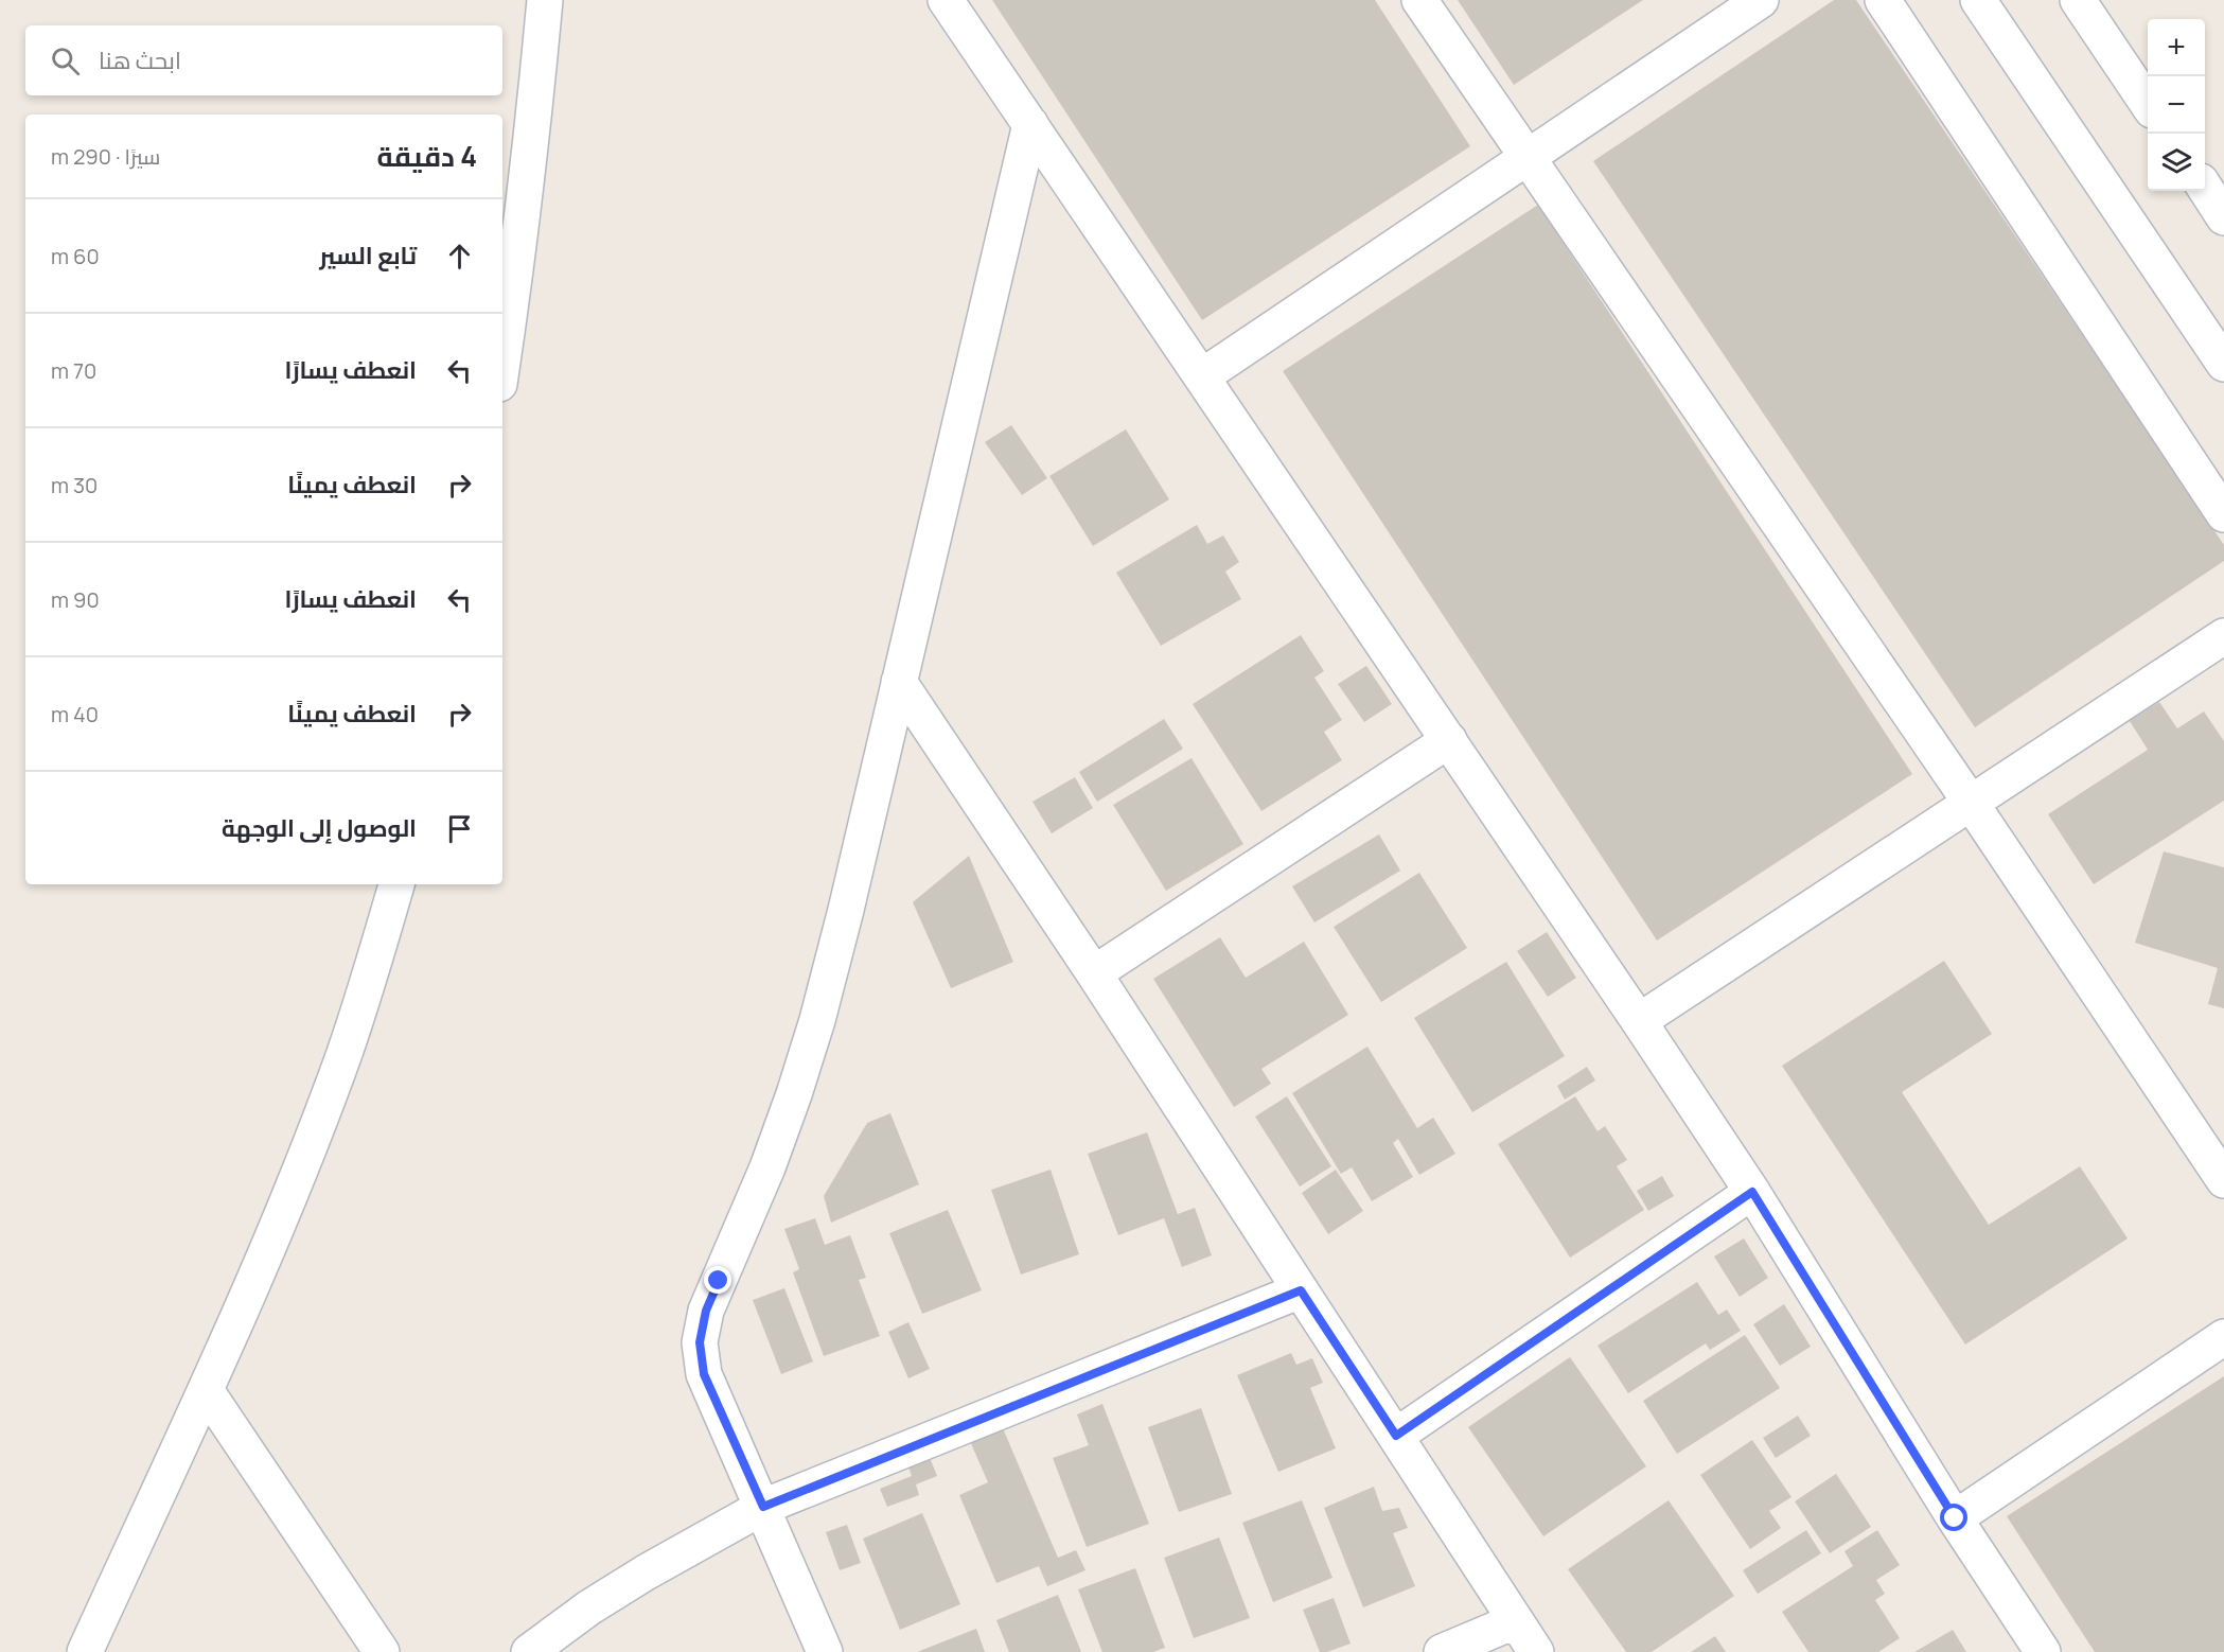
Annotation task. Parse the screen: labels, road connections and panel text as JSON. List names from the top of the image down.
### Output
{
  "page": {
    "map_buttons": ["+", "−"],
    "search": "ابحث هنا",
    "heading": ["4 دقيقة", "سيرًا · 290 m"],
    "list": [
      ["تابع السير", "60 m"],
      ["انعطف يسارًا", "70 m"],
      ["انعطف يمينًا", "30 m"],
      ["انعطف يسارًا", "90 m"],
      ["انعطف يمينًا", "40 m"],
      "الوصول إلى الوجهة"
    ]
  }
}
